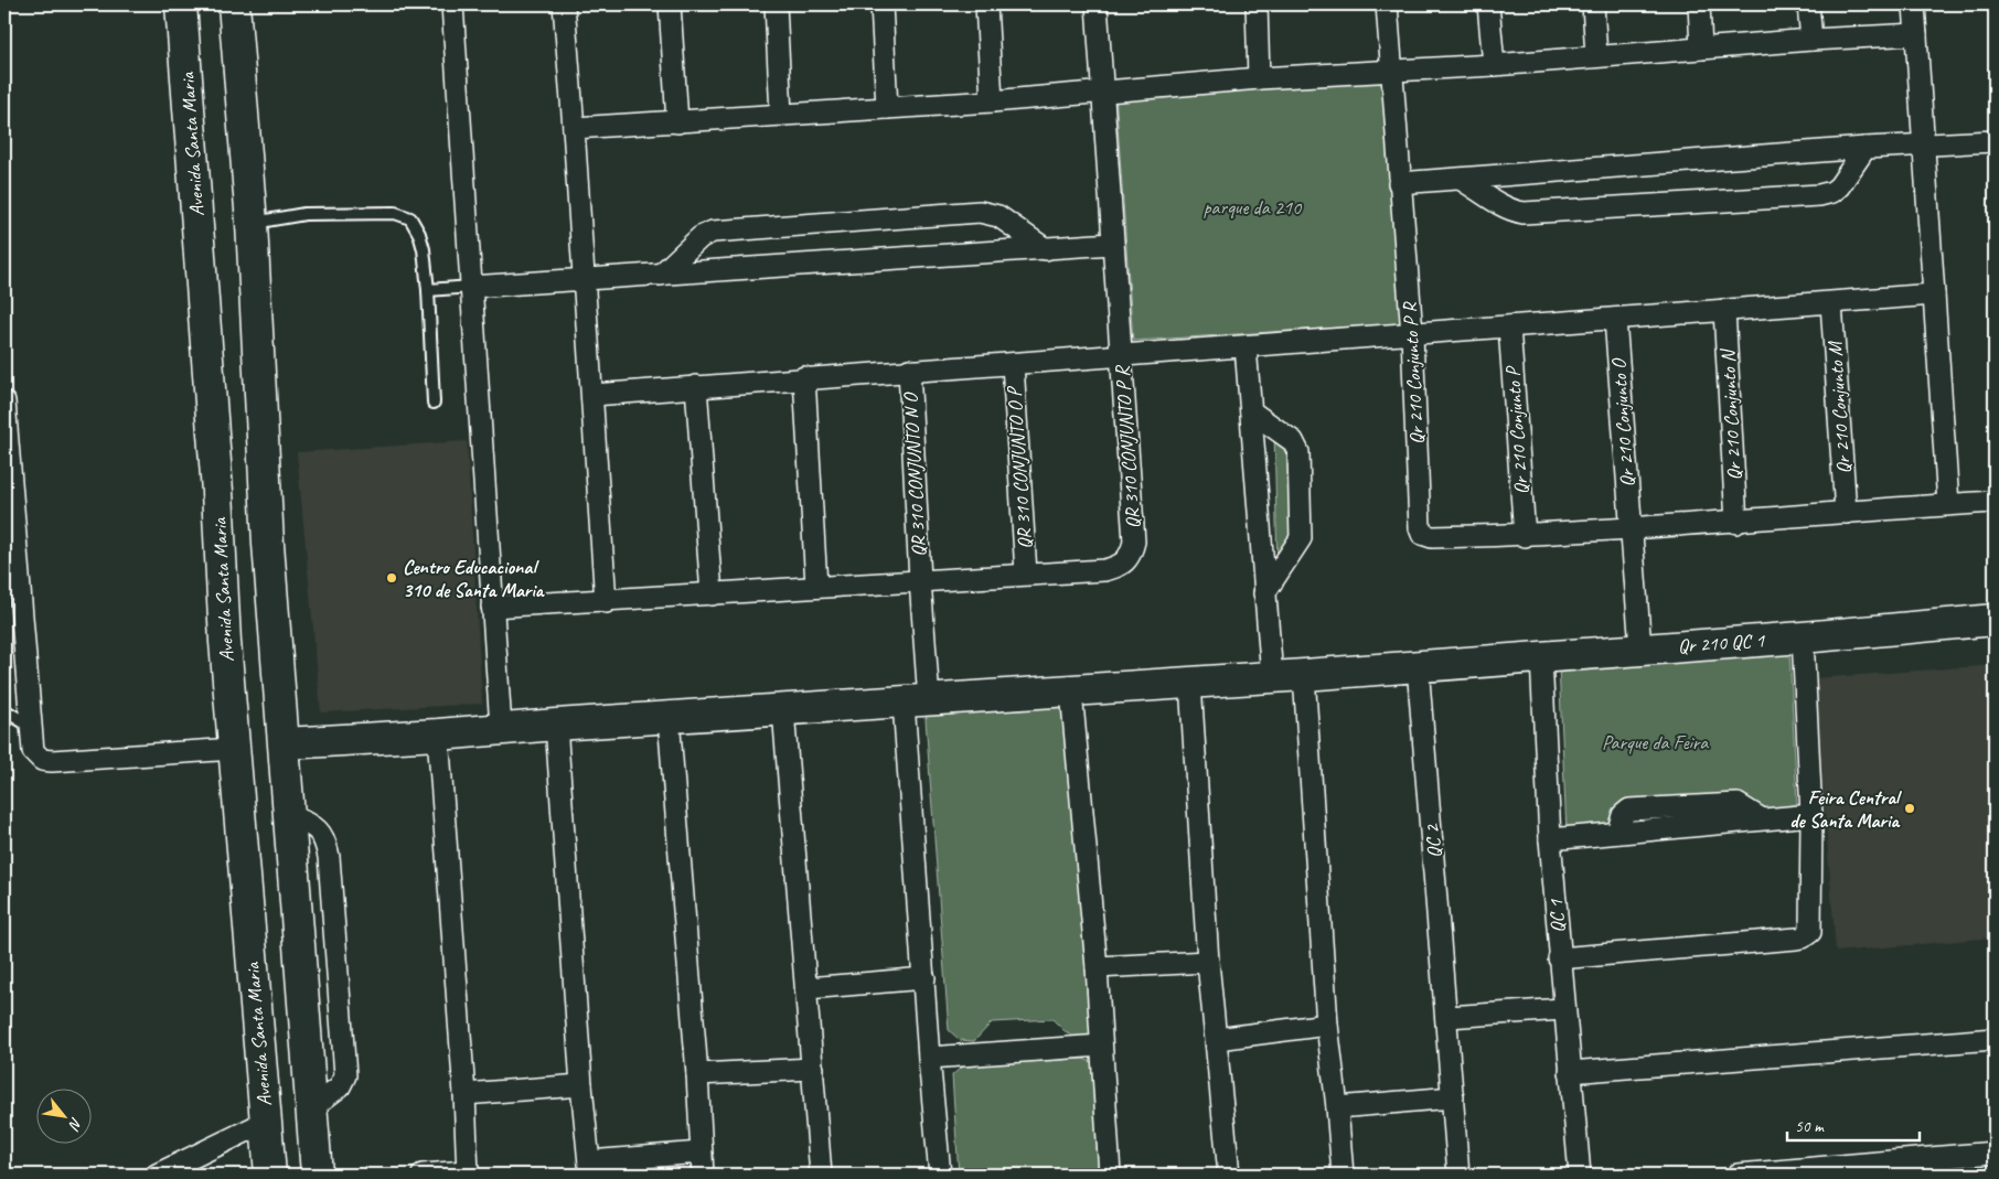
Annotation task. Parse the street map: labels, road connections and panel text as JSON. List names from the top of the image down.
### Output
{
  "streets": {
    "main road": ["Avenida Santa Maria", "Qr 210 QC 1"],
    "street": [
      "Qr 210 Conjunto P R",
      "Qr 210 Conjunto M",
      "Qr 210 Conjunto N",
      "Qr 210 Conjunto O",
      "Qr 210 Conjunto P",
      "QR 310 CONJUNTO P R",
      "QR 310 CONJUNTO O P",
      "QR 310 CONJUNTO N O",
      "QC 2",
      "QC 1"
    ]
  },
  "crossings": [
    ["Qr 210 Conjunto P R", "Qr 210 Conjunto M"],
    ["Qr 210 Conjunto P R", "Qr 210 Conjunto N"],
    ["Qr 210 Conjunto P R", "Qr 210 Conjunto O"],
    ["Qr 210 Conjunto P R", "Qr 210 Conjunto P"],
    ["Qr 210 Conjunto O", "Qr 210 QC 1"],
    ["QR 310 CONJUNTO P R", "QR 310 CONJUNTO O P"],
    ["QR 310 CONJUNTO N O", "Qr 210 QC 1"],
    ["Qr 210 QC 1", "QC 2"],
    ["Qr 210 QC 1", "QC 1"]
  ],
  "parks": ["parque da 210", "Parque da Feira"],
  "places": ["Centro Educacional 310 de Santa Maria", "Feira Central de Santa Maria"],
  "scale_bar": "50 m",
  "north": "bottom right"
}
